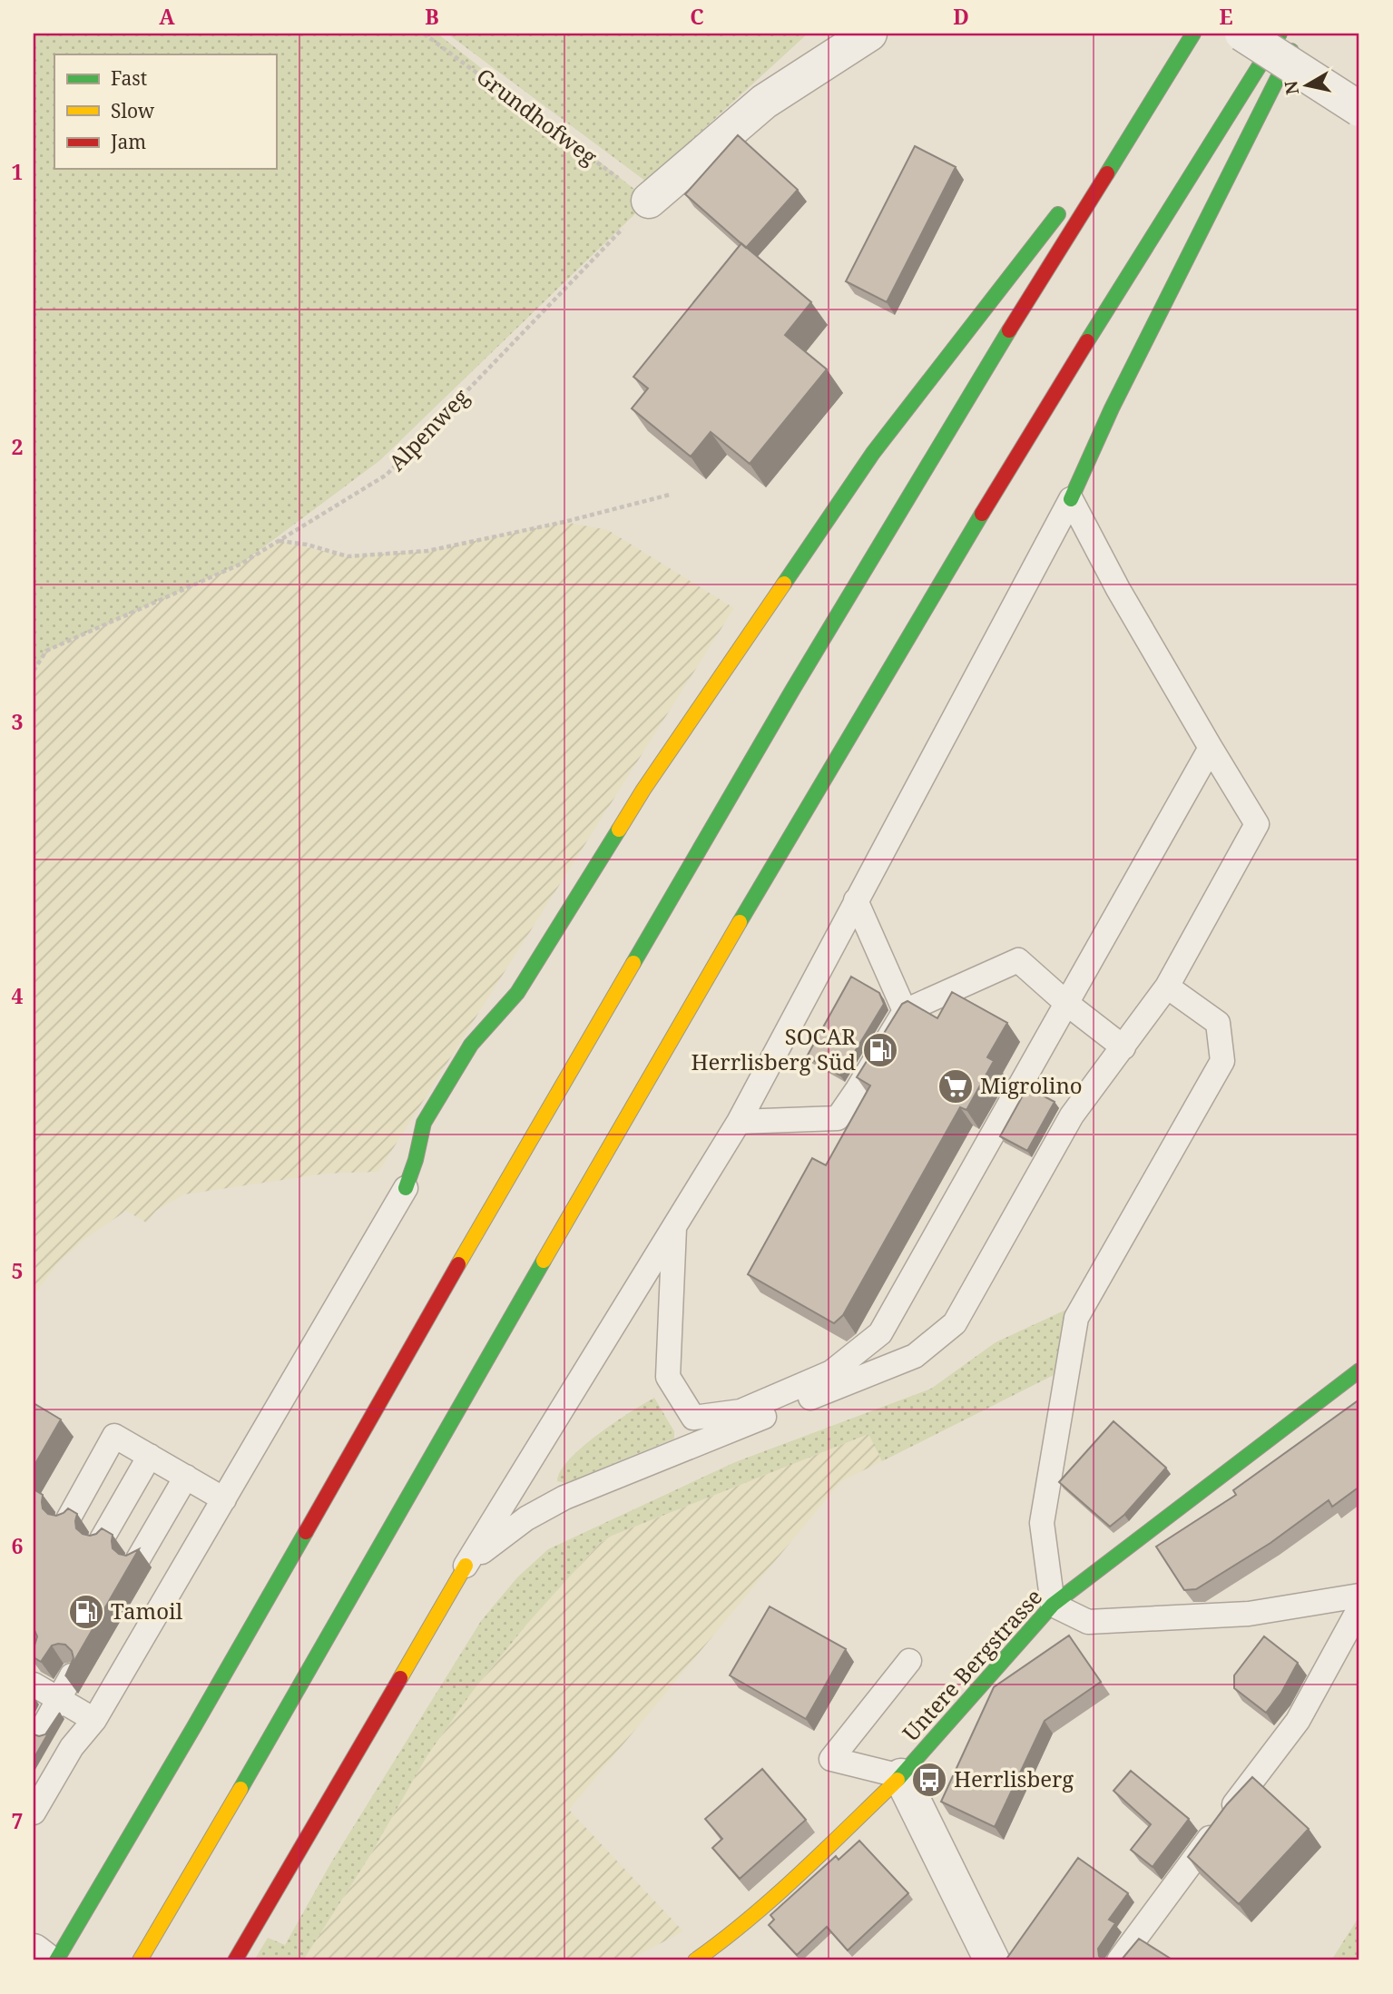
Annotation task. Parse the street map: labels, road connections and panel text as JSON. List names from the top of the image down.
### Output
{
  "streets": {
    "main road": ["Untere Bergstrasse"],
    "path": ["Grundhofweg", "Alpenweg"]
  },
  "crossings": [
    ["Grundhofweg", "Alpenweg"]
  ],
  "places": {
    "fuel station": ["SOCAR Herrlisberg Süd", "Tamoil"],
    "supermarket": ["Migrolino"],
    "bus stop": ["Herrlisberg"]
  },
  "legend": ["Fast", "Slow", "Jam"],
  "north": "left",
  "grid": {
    "columns": [
      "A",
      "B",
      "C",
      "D",
      "E"
    ],
    "rows": [
      "1",
      "2",
      "3",
      "4",
      "5",
      "6",
      "7"
    ]
  }
}
